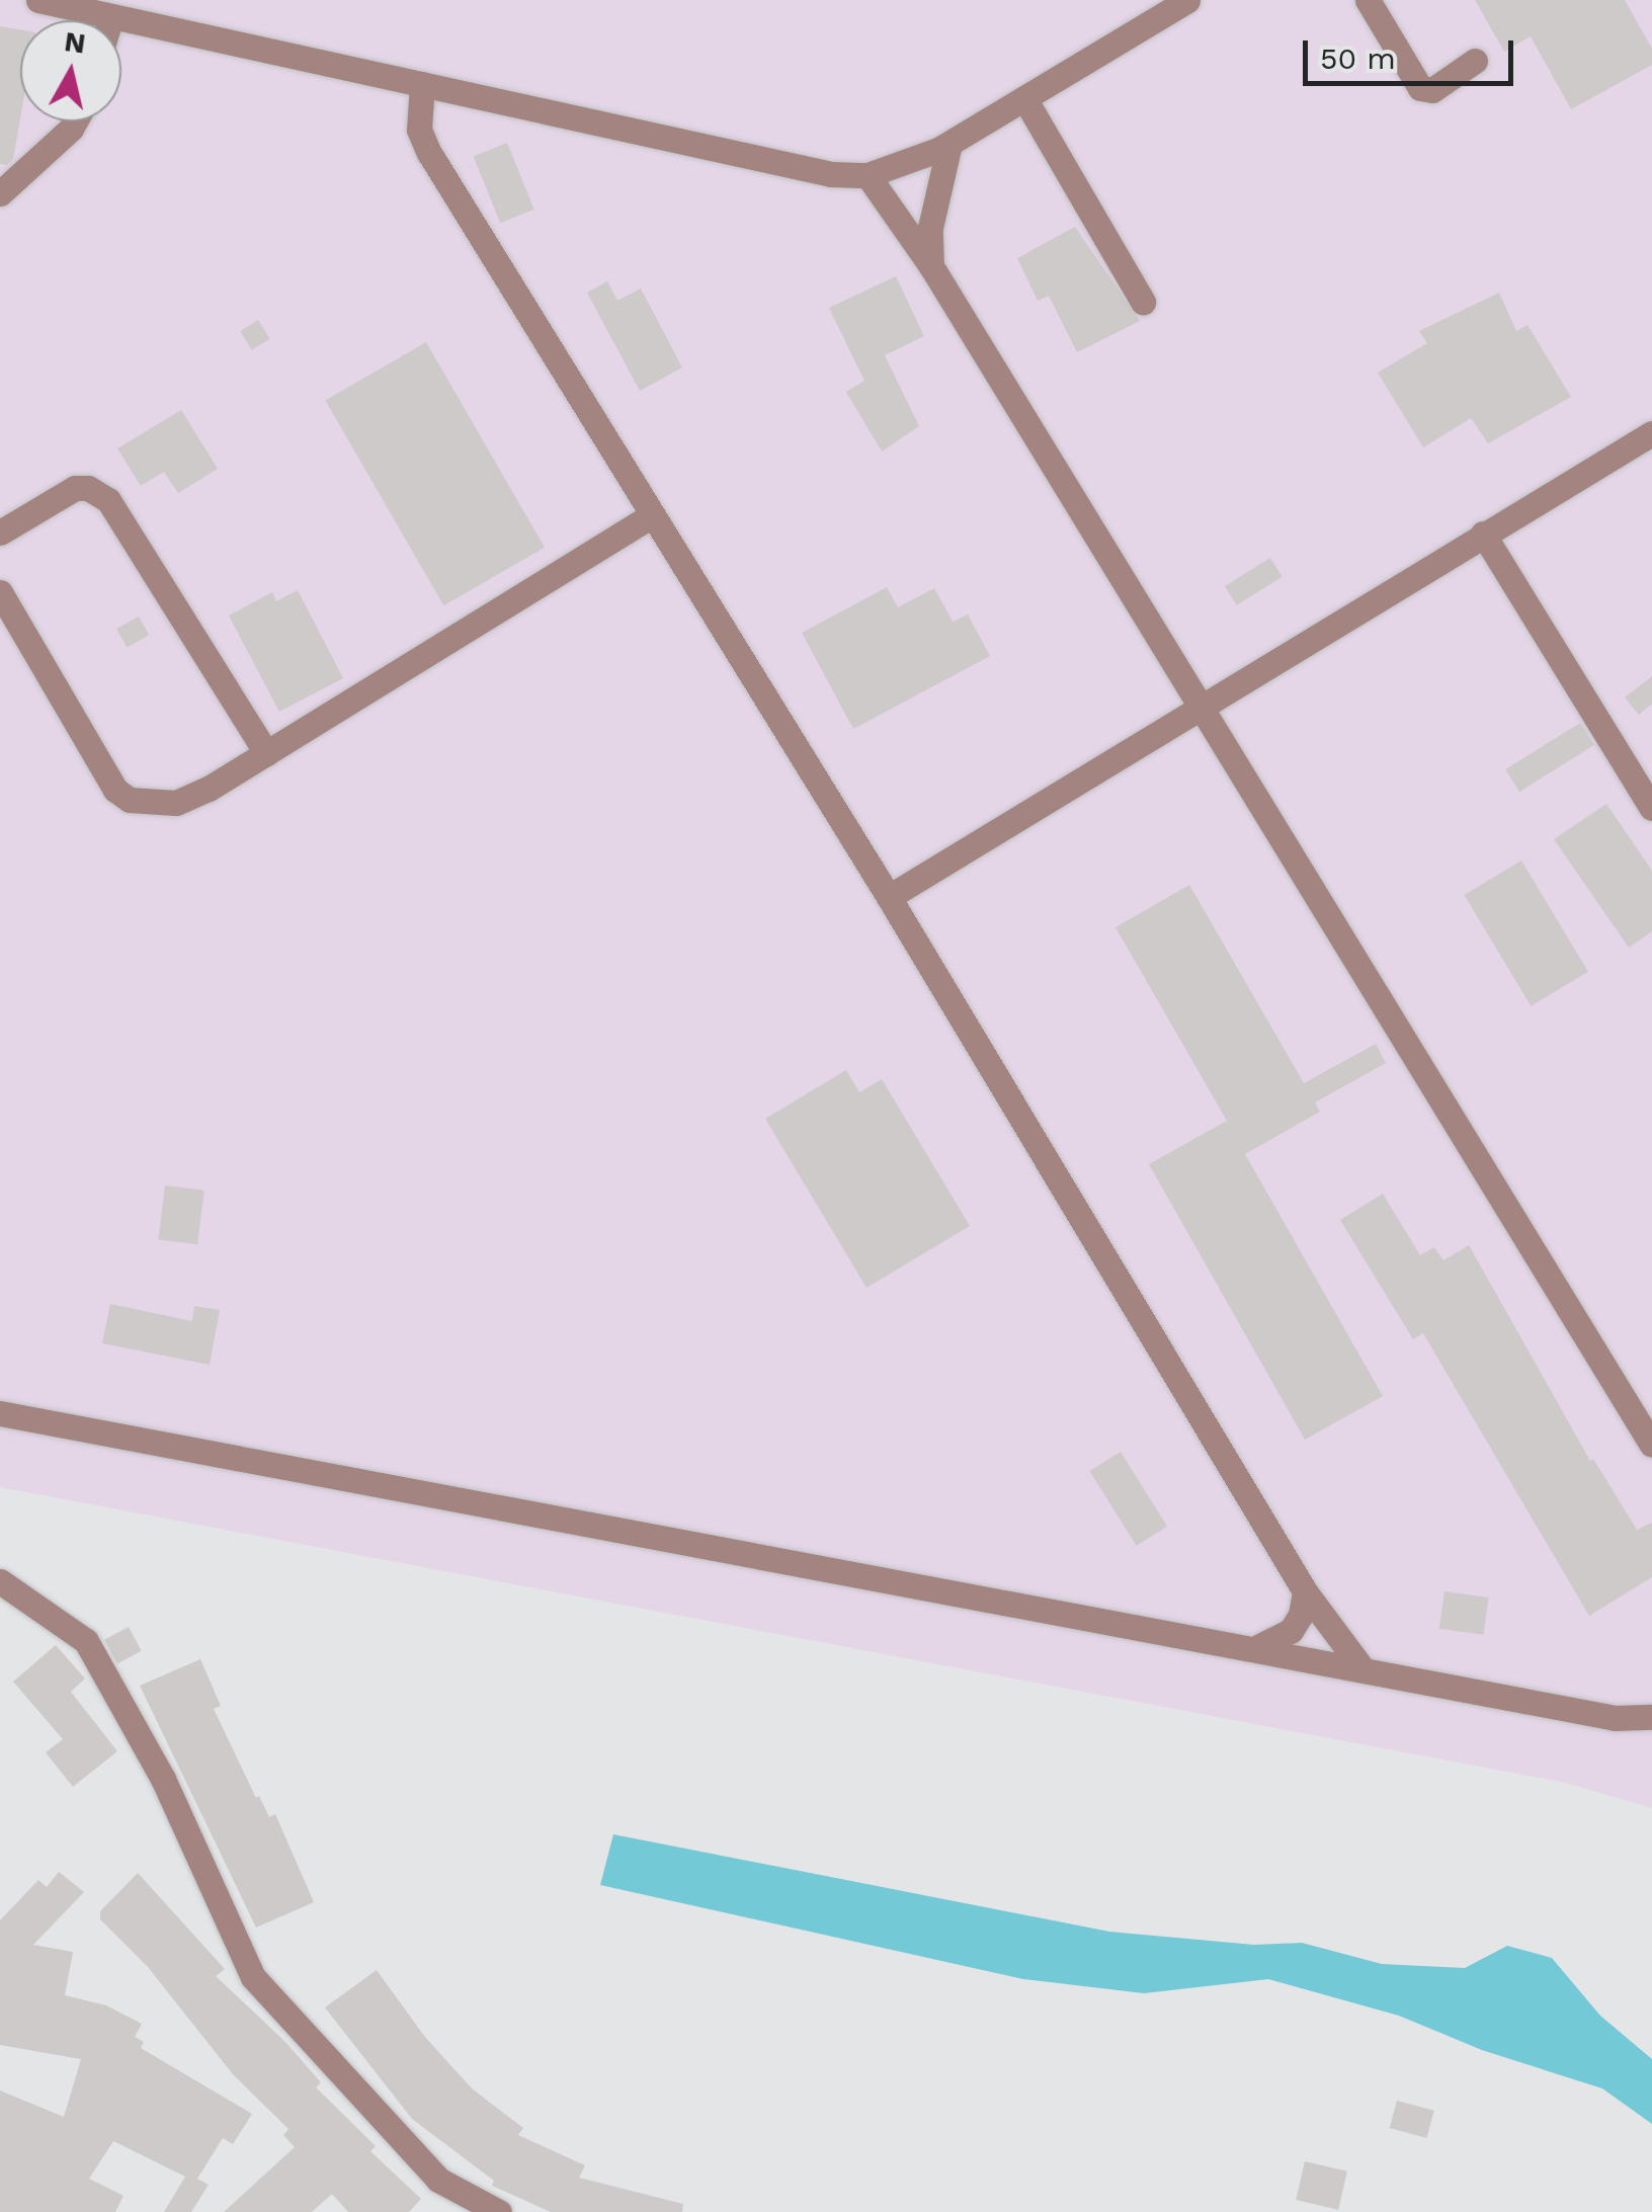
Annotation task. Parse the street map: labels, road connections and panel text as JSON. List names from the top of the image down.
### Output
{
  "scale_bar": "50 m",
  "north": "top"
}
